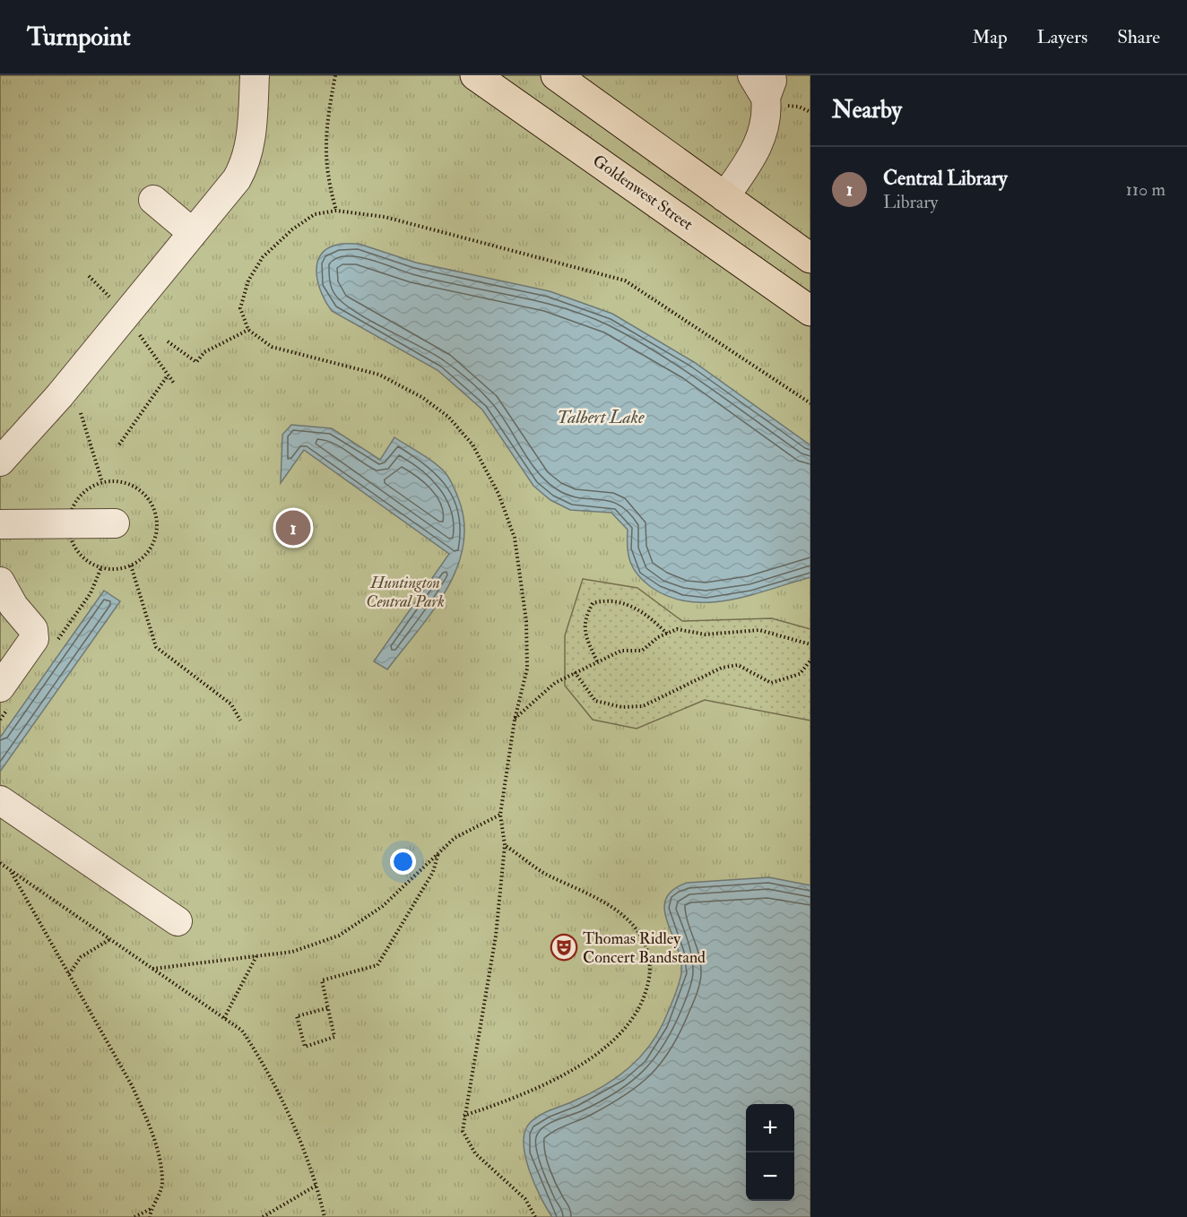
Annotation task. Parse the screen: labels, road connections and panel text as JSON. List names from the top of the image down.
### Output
{
  "streets": {
    "main road": ["Goldenwest Street"]
  },
  "water": ["Talbert Lake"],
  "parks": ["Huntington Central Park"],
  "places": {
    "theatre": ["Thomas Ridley Concert Bandstand"]
  },
  "page": {
    "header": "Turnpoint",
    "nav": ["Map", "Layers", "Share"],
    "heading": "Nearby",
    "list": [
      {
        "mark": "1",
        "name": "Central Library",
        "note": "Library",
        "value": "110 m"
      }
    ],
    "pins": "1",
    "map_buttons": ["+", "−"]
  }
}
